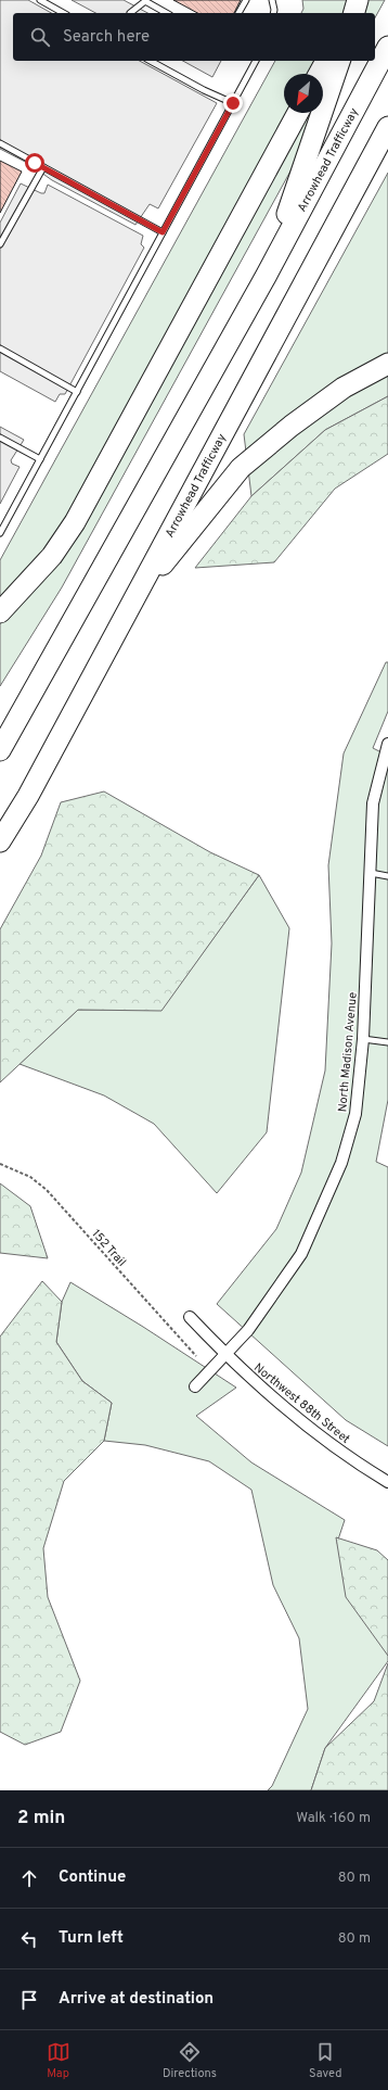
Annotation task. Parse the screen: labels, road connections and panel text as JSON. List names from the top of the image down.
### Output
{
  "streets": {
    "highway": ["Arrowhead Trafficway"],
    "street": ["North Madison Avenue", "Northwest 88th Street"],
    "path": ["152 Trail"]
  },
  "crossings": [
    ["North Madison Avenue", "Northwest 88th Street"]
  ],
  "north": "bottom left",
  "page": {
    "search": "Search here",
    "heading": ["2 min", "Walk · 160 m"],
    "list": [
      ["Continue", "80 m"],
      ["Turn left", "80 m"],
      "Arrive at destination"
    ],
    "nav": ["Map", "Directions", "Saved"]
  }
}
